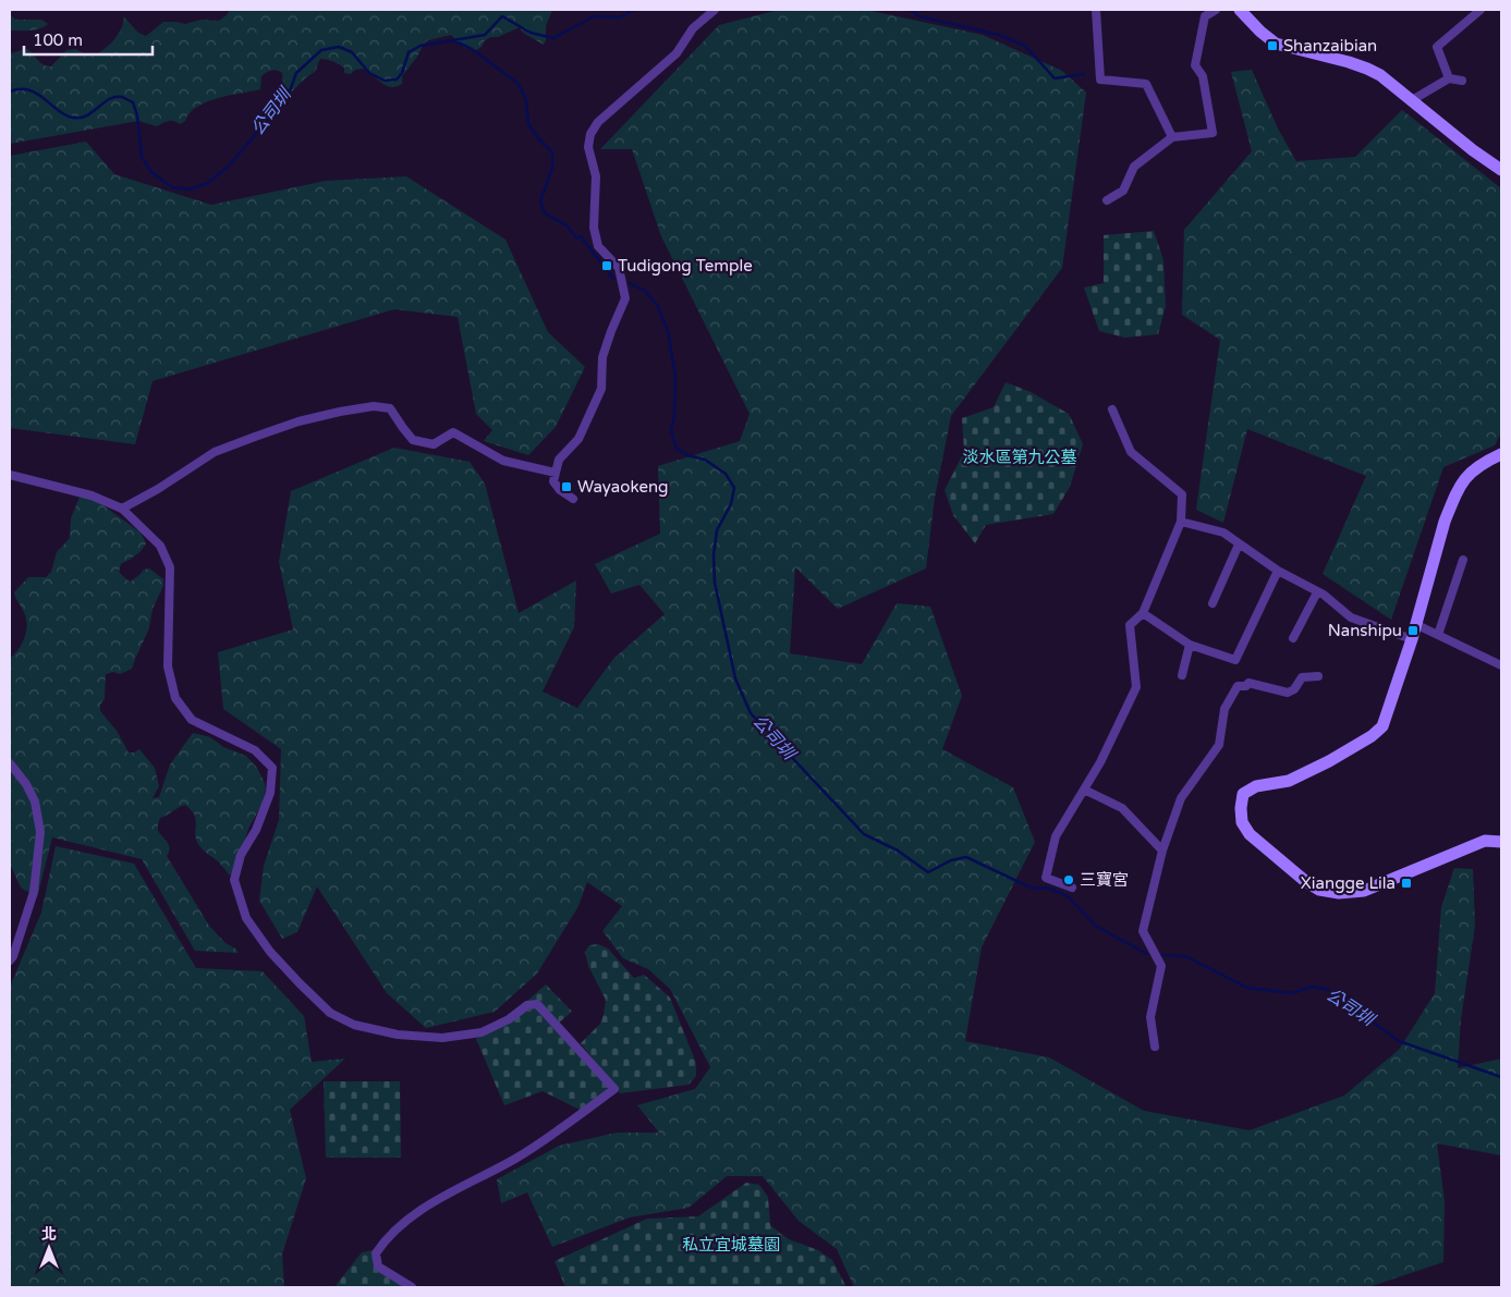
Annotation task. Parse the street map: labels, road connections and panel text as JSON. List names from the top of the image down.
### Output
{
  "water": ["公司圳"],
  "parks": ["淡水區第九公墓", "私立宜城墓園"],
  "places": {
    "transit": [
      "Shanzaibian",
      "Tudigong Temple",
      "Wayaokeng",
      "Nanshipu",
      "Xiangge Lila"
    ],
    "other": ["三寶宮"]
  },
  "scale_bar": "100 m",
  "north": "top"
}
